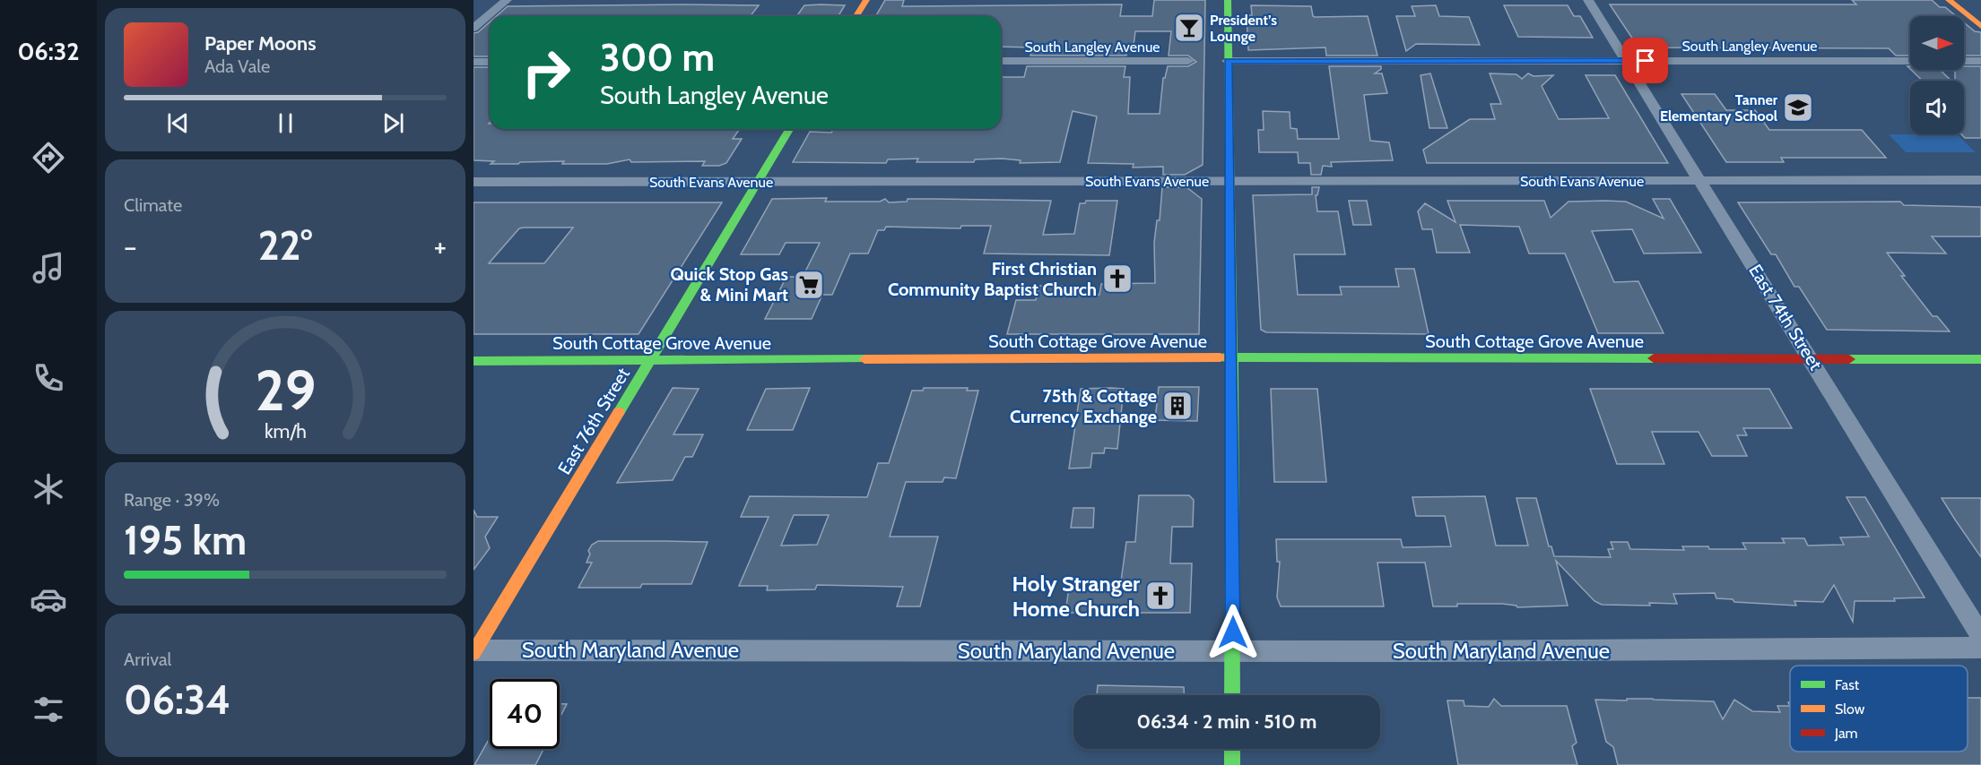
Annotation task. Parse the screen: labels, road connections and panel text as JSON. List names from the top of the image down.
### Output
{
  "streets": {
    "street": [
      "South Langley Avenue",
      "South Evans Avenue",
      "East 74th Street",
      "South Cottage Grove Avenue",
      "East 76th Street",
      "South Maryland Avenue"
    ]
  },
  "crossings": [
    ["South Langley Avenue", "East 74th Street"],
    ["South Evans Avenue", "East 74th Street"],
    ["South Evans Avenue", "East 76th Street"],
    ["East 74th Street", "South Cottage Grove Avenue"],
    ["South Cottage Grove Avenue", "East 76th Street"],
    ["East 76th Street", "South Maryland Avenue"]
  ],
  "places": {
    "bar": ["President’s Lounge"],
    "school or university": ["Tanner Elementary School"],
    "church": ["First Christian Community Baptist Church", "Holy Stranger Home Church"],
    "supermarket": ["Quick Stop Gas & Mini Mart"],
    "building": ["75th & Cottage Currency Exchange"]
  },
  "legend": ["Fast", "Slow", "Jam"],
  "north": "right",
  "page": {
    "tabs": "06:32",
    "turn": ["300 m", "South Langley Avenue"],
    "song": ["Paper Moons", "Ada Vale"],
    "tile": [
      "Climate",
      ["Range · 39%", "195 km"],
      ["Arrival", "06:34"]
    ],
    "heat": ["−", "22°", "+"],
    "limit": "40",
    "trip": "06:34 · 2 min · 510 m",
    "gauge": ["29", "km/h"]
  }
}
